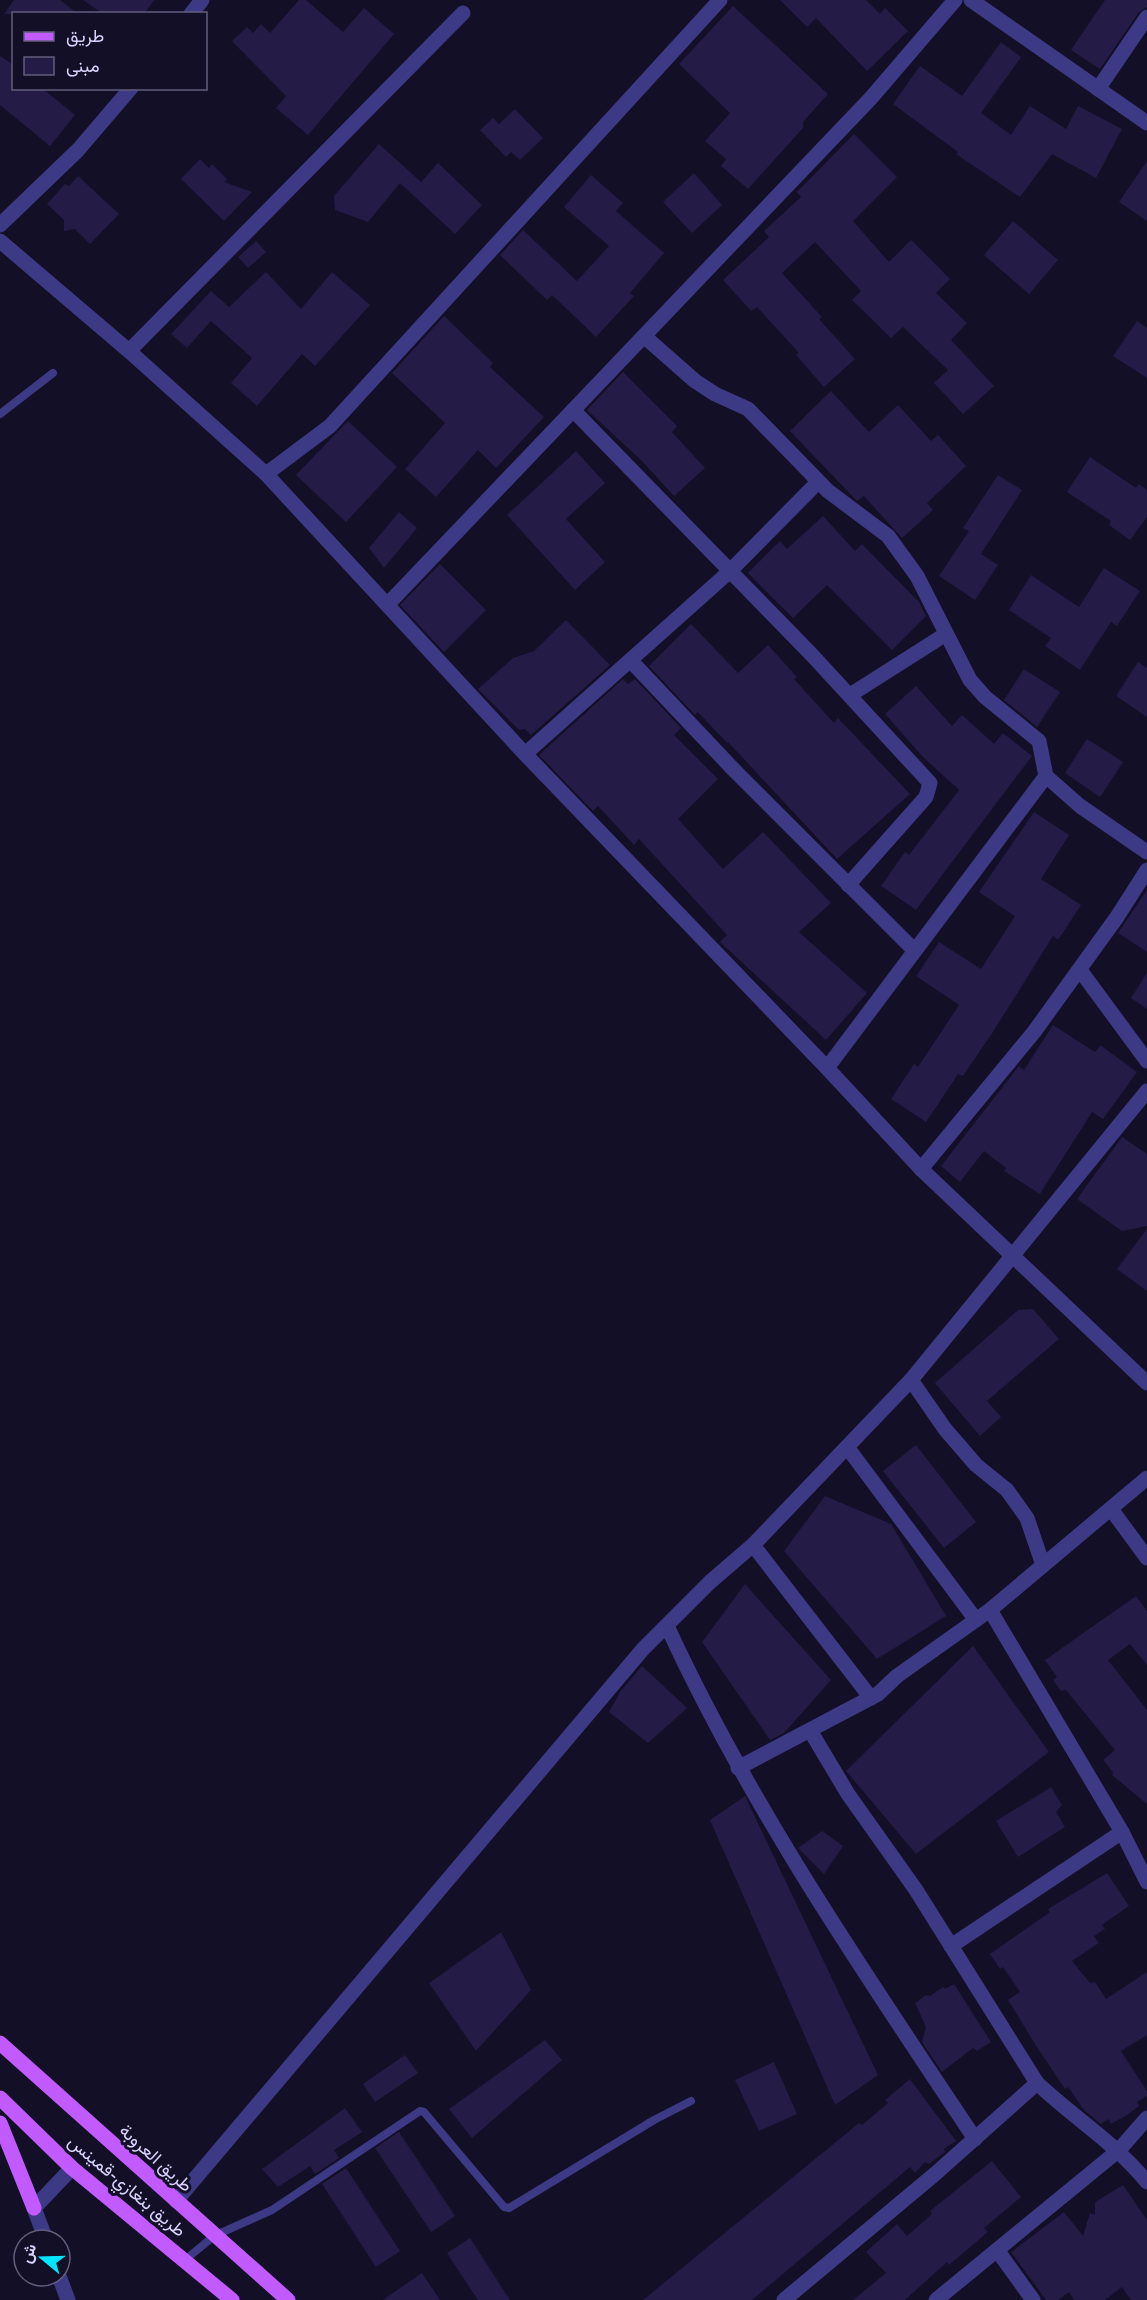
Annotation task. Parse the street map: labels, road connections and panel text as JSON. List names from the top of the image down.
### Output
{
  "streets": {
    "main road": ["طريق العروبة", "طريق بنغازي-قمينس"]
  },
  "legend": ["طريق", "مبنى"],
  "north": "left"
}
